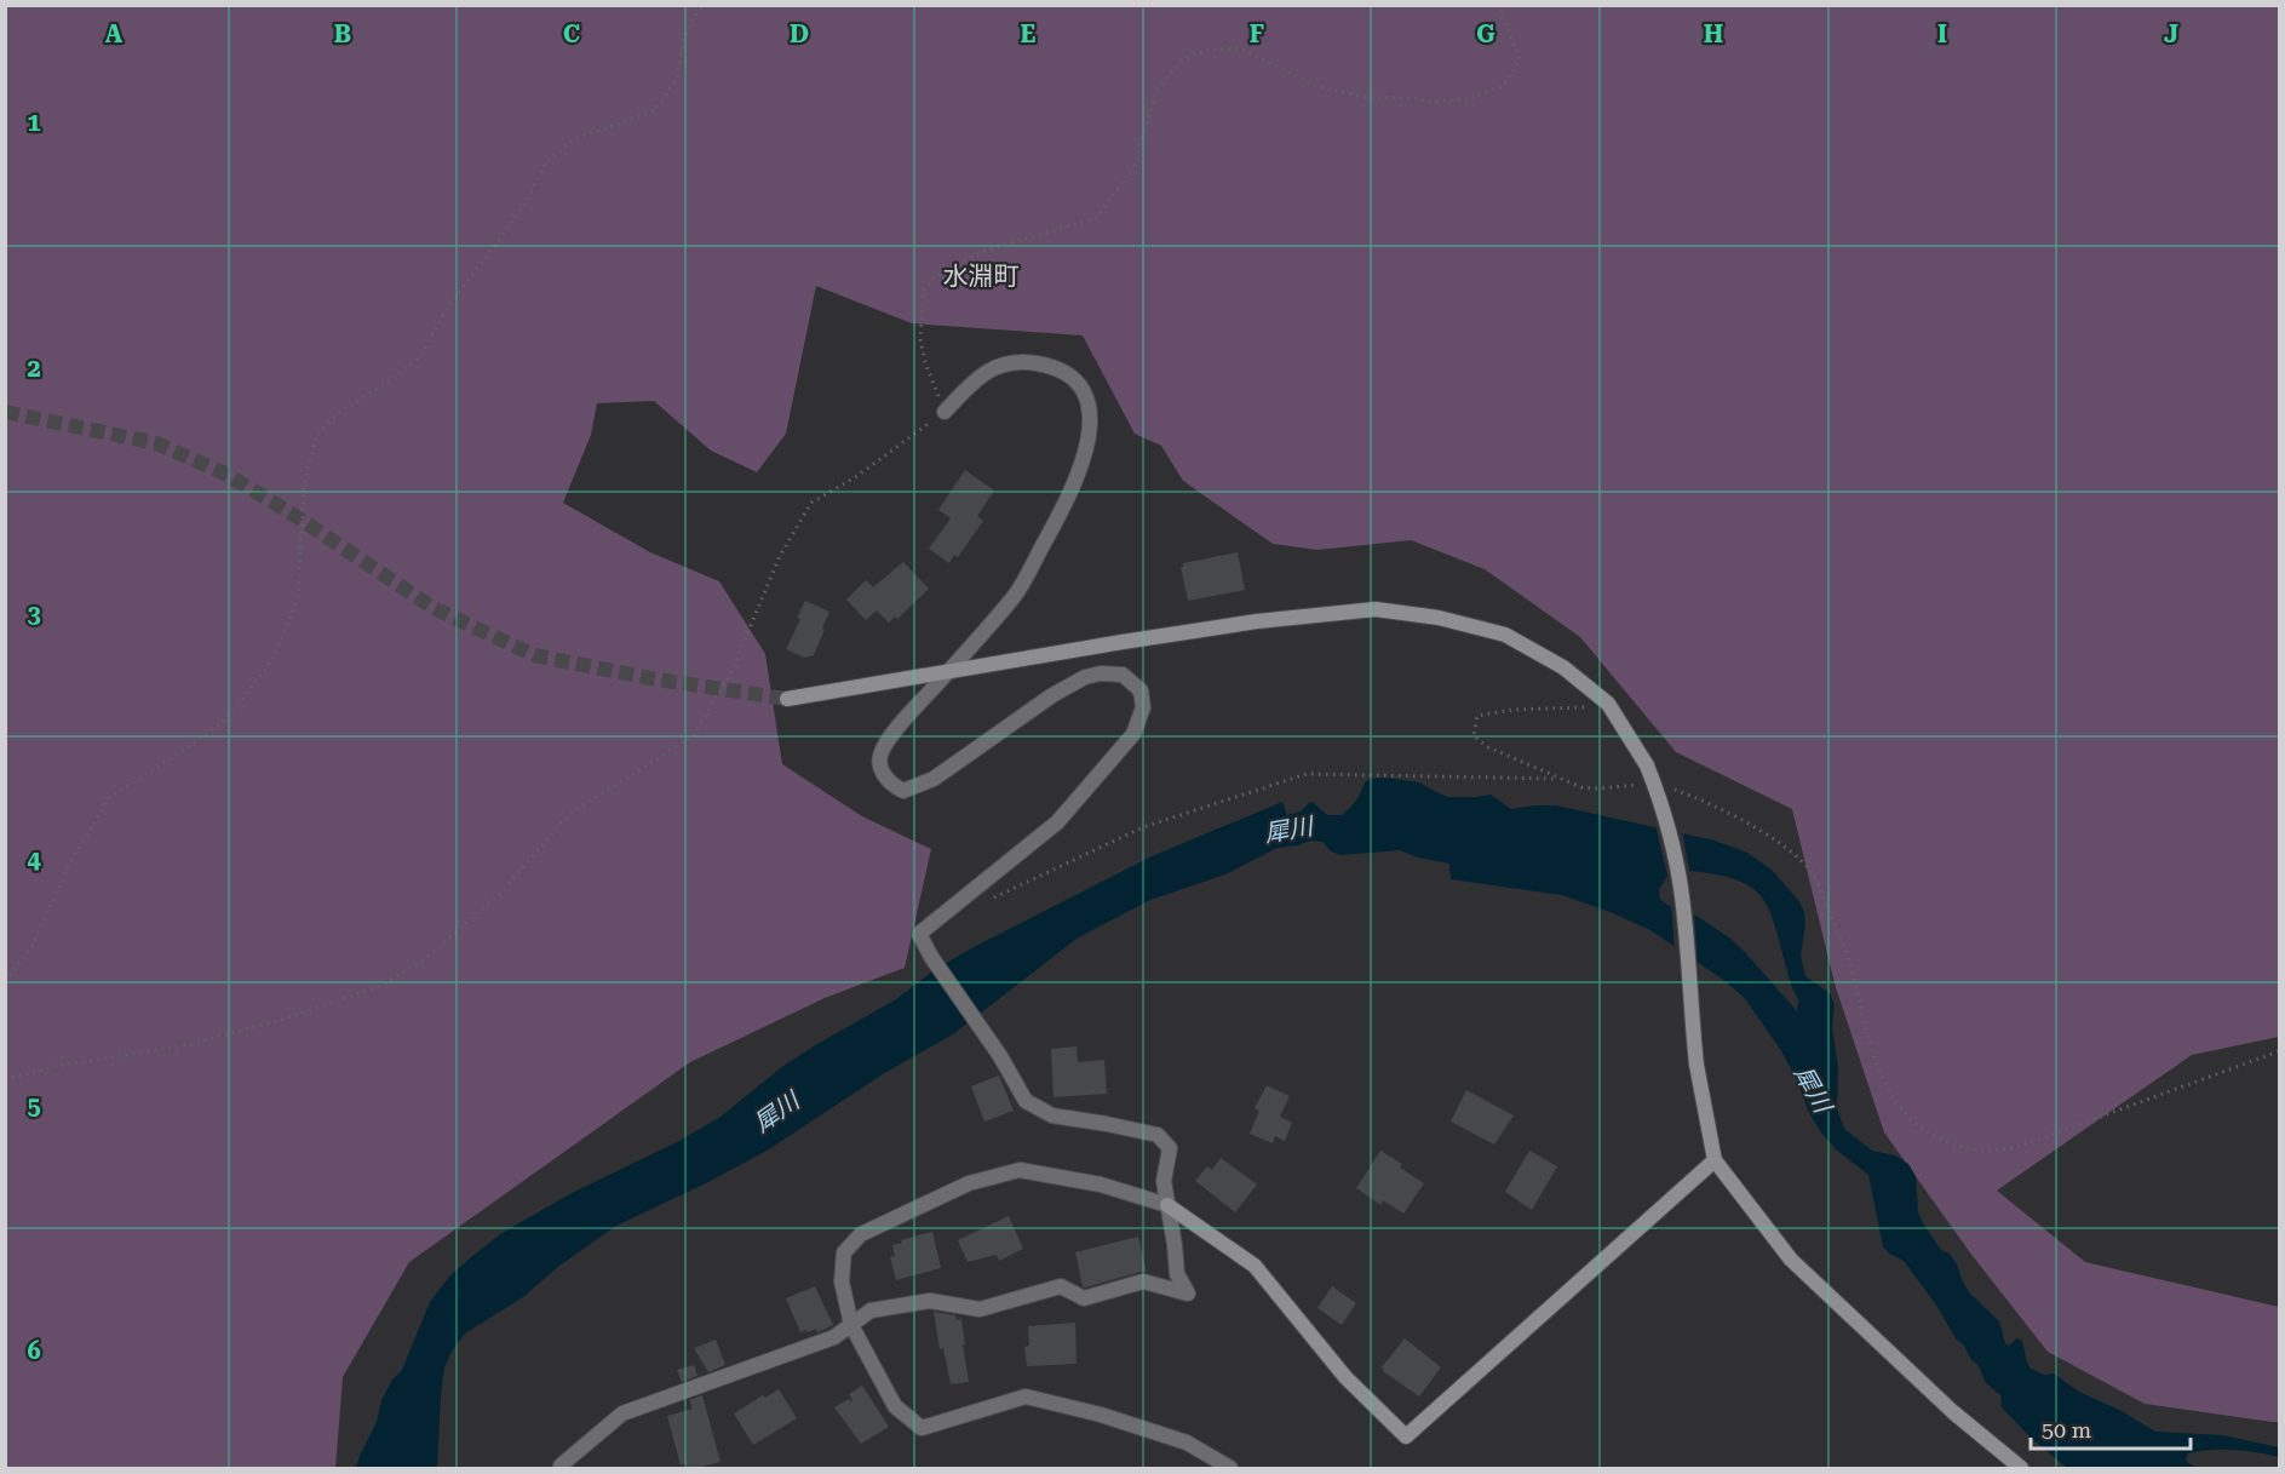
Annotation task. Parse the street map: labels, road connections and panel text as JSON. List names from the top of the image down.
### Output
{
  "districts": ["水淵町"],
  "water": ["犀川"],
  "scale_bar": "50 m",
  "grid": {
    "columns": [
      "A",
      "B",
      "C",
      "D",
      "E",
      "F",
      "G",
      "H",
      "I",
      "J"
    ],
    "rows": [
      "1",
      "2",
      "3",
      "4",
      "5",
      "6"
    ]
  }
}
